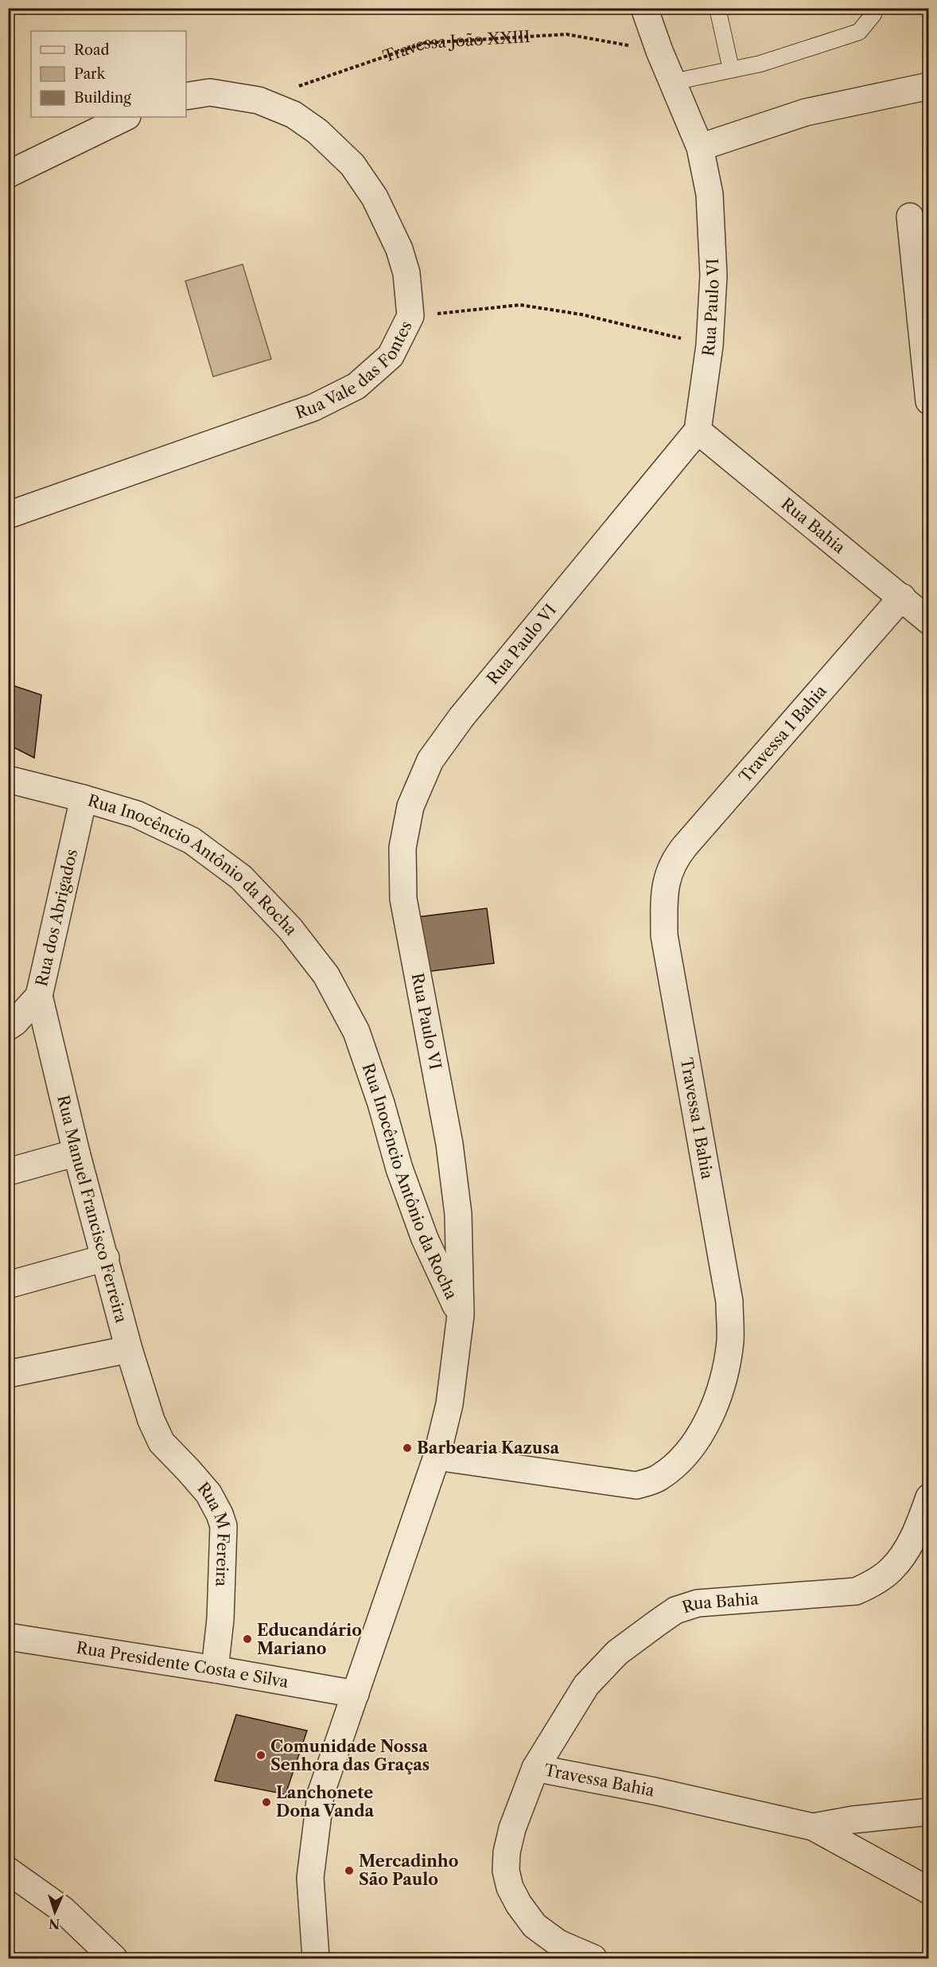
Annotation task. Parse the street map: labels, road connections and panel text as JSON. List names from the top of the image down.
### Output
{
  "streets": {
    "street": [
      "Rua Paulo VI",
      "Rua Vale das Fontes",
      "Rua Bahia",
      "Travessa 1 Bahia",
      "Rua Inocêncio Antônio da Rocha",
      "Rua dos Abrigados",
      "Rua Manuel Francisco Ferreira",
      "Rua M Fereira",
      "Rua Presidente Costa e Silva",
      "Travessa Bahia"
    ],
    "path": ["Travessa João XXIII"]
  },
  "crossings": [
    ["Travessa João XXIII", "Rua Paulo VI"],
    ["Travessa João XXIII", "Rua Vale das Fontes"],
    ["Rua Paulo VI", "Rua Bahia"],
    ["Rua Paulo VI", "Rua Inocêncio Antônio da Rocha"],
    ["Rua Bahia", "Travessa 1 Bahia"],
    ["Rua Bahia", "Travessa Bahia"],
    ["Travessa 1 Bahia", "Rua Inocêncio Antônio da Rocha"],
    ["Rua Inocêncio Antônio da Rocha", "Rua dos Abrigados"],
    ["Rua Inocêncio Antônio da Rocha", "Rua Presidente Costa e Silva"],
    ["Rua dos Abrigados", "Rua Manuel Francisco Ferreira"],
    ["Rua Manuel Francisco Ferreira", "Rua M Fereira"],
    ["Rua M Fereira", "Rua Presidente Costa e Silva"]
  ],
  "places": [
    "Barbearia Kazusa",
    "Educandário Mariano",
    "Comunidade Nossa Senhora das Graças",
    "Lanchonete Dona Vanda",
    "Mercadinho São Paulo"
  ],
  "legend": ["Road", "Park", "Building"],
  "north": "bottom"
}
